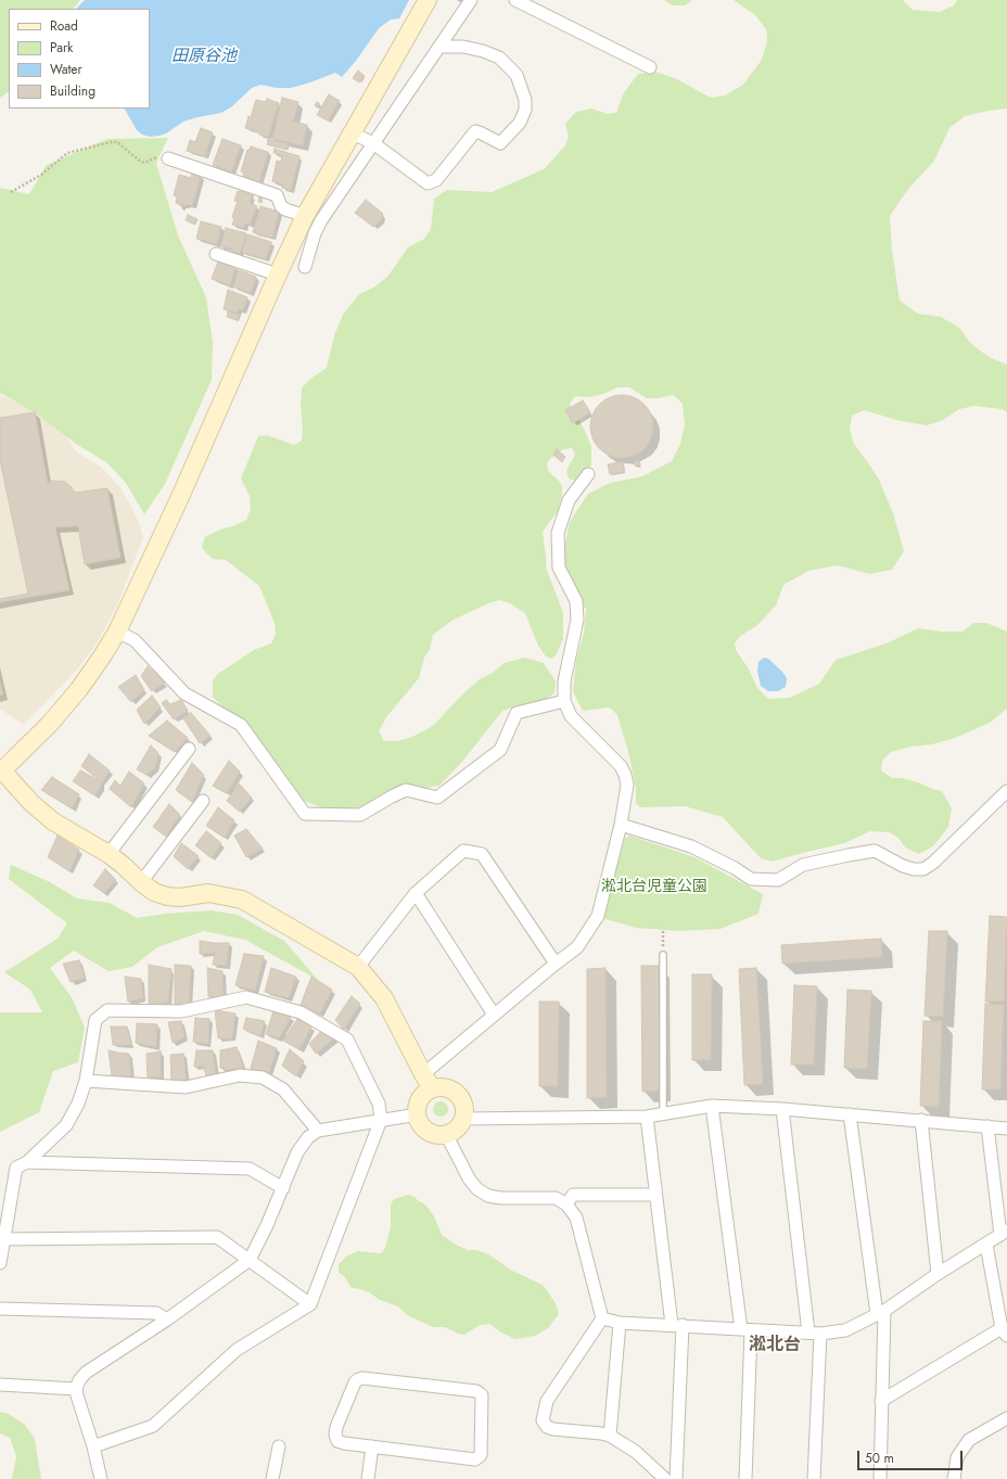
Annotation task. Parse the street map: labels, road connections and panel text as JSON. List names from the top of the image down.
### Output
{
  "districts": ["淞北台"],
  "water": ["田原谷池"],
  "parks": ["淞北台児童公園"],
  "legend": [
    "Road",
    "Park",
    "Water",
    "Building"
  ],
  "scale_bar": "50 m"
}
